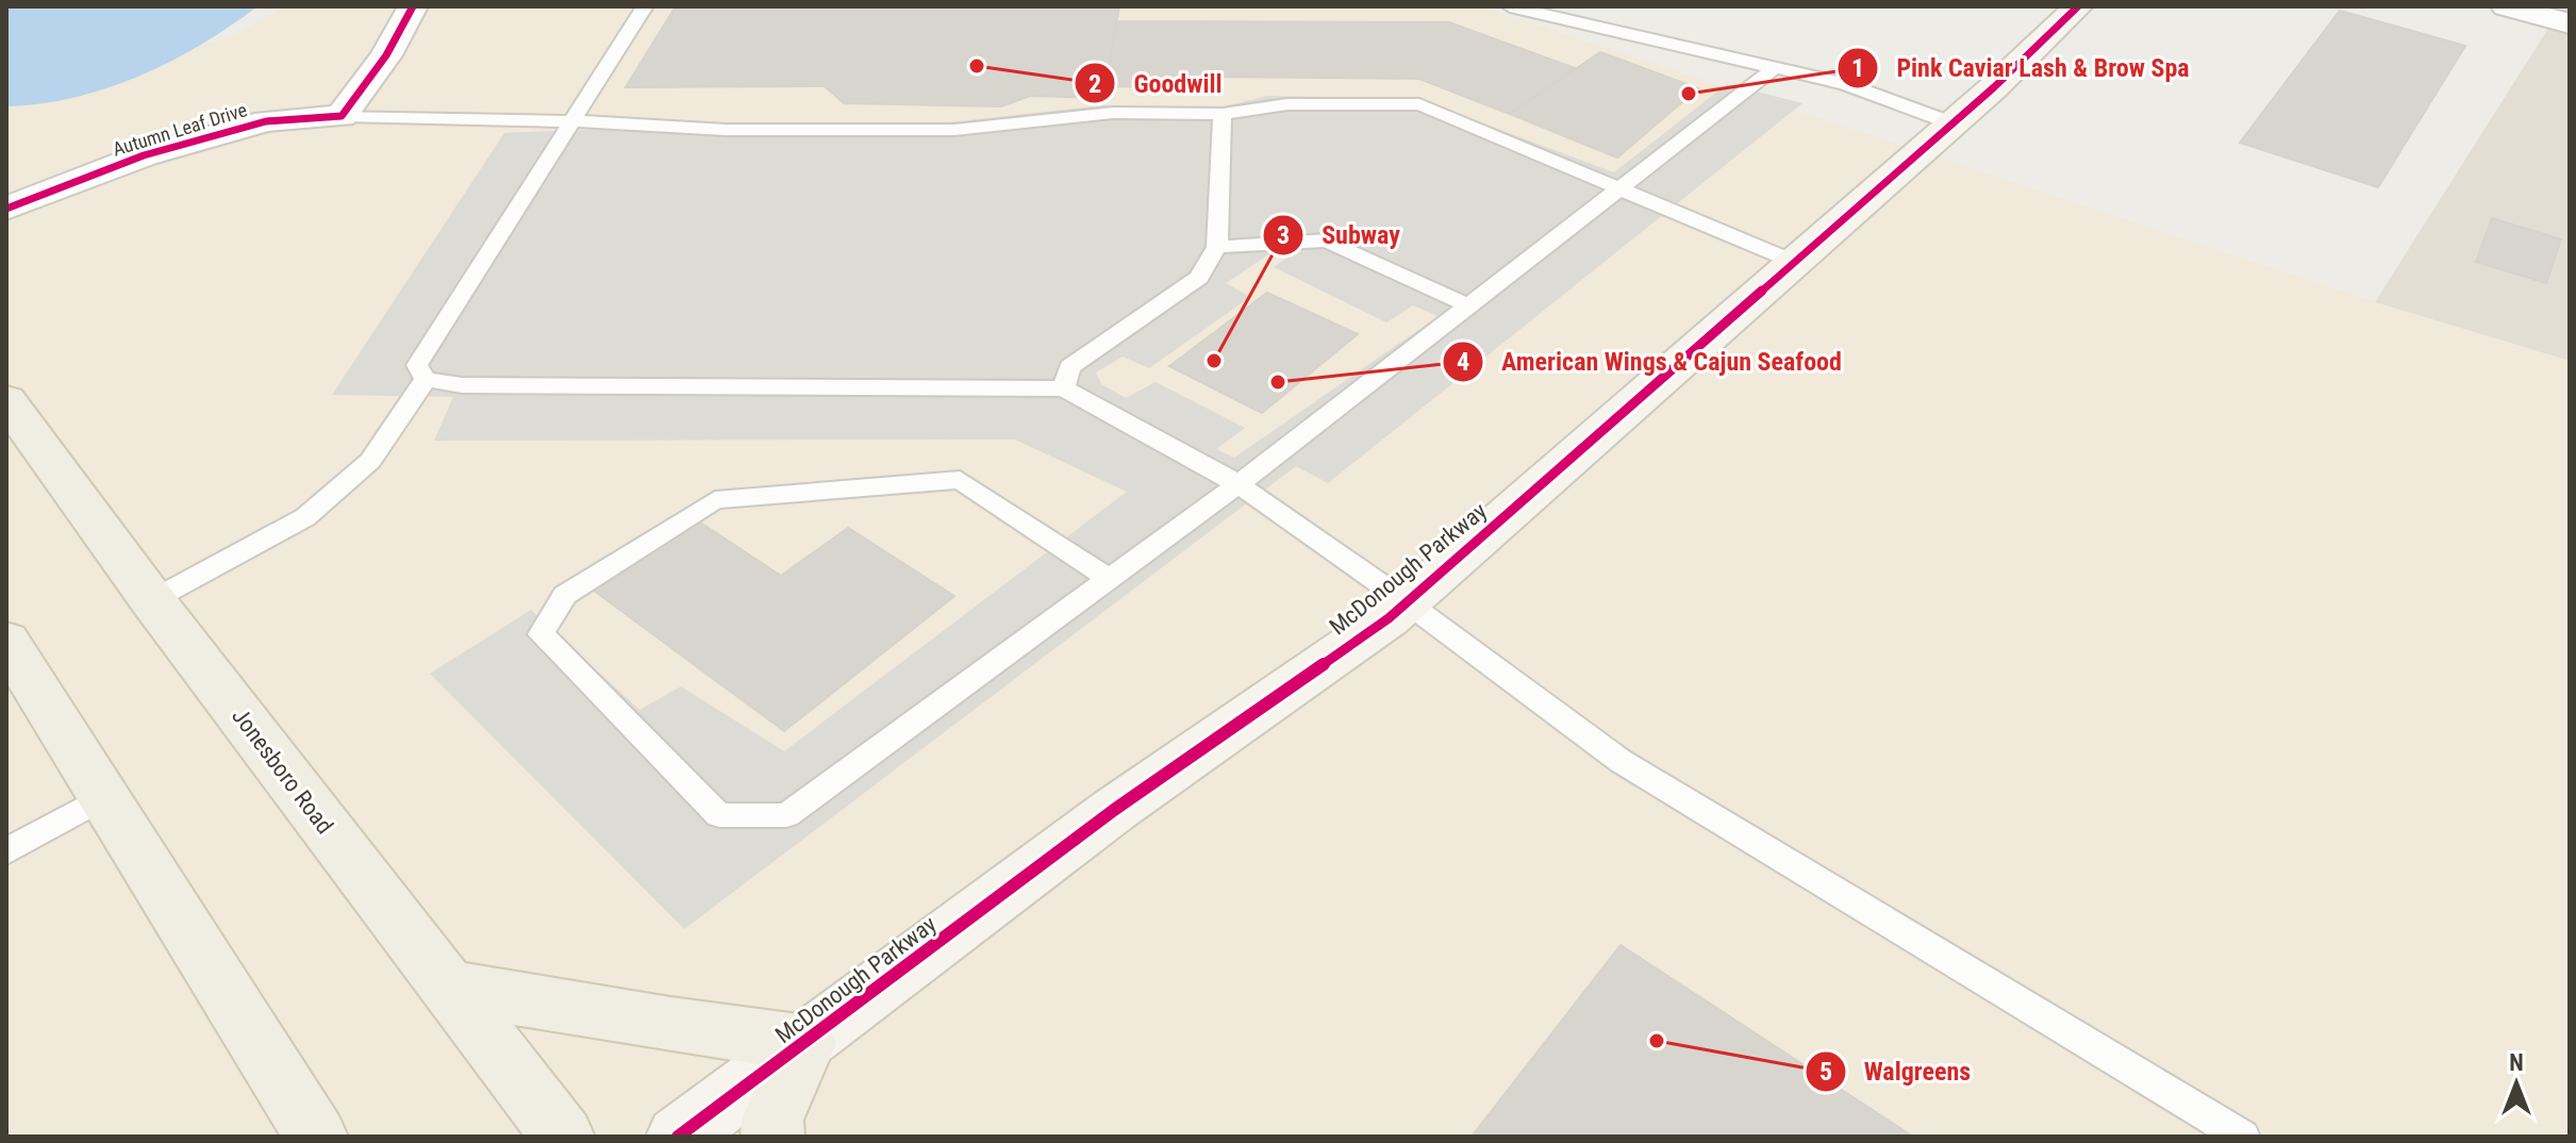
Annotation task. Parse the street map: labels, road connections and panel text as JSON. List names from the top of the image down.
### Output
{
  "streets": {
    "main road": ["Jonesboro Road"],
    "street": ["Autumn Leaf Drive", "McDonough Parkway"]
  },
  "places": [
    "Goodwill",
    "Pink Caviar Lash & Brow Spa",
    "Subway",
    "American Wings & Cajun Seafood",
    "Walgreens"
  ],
  "north": "top"
}
